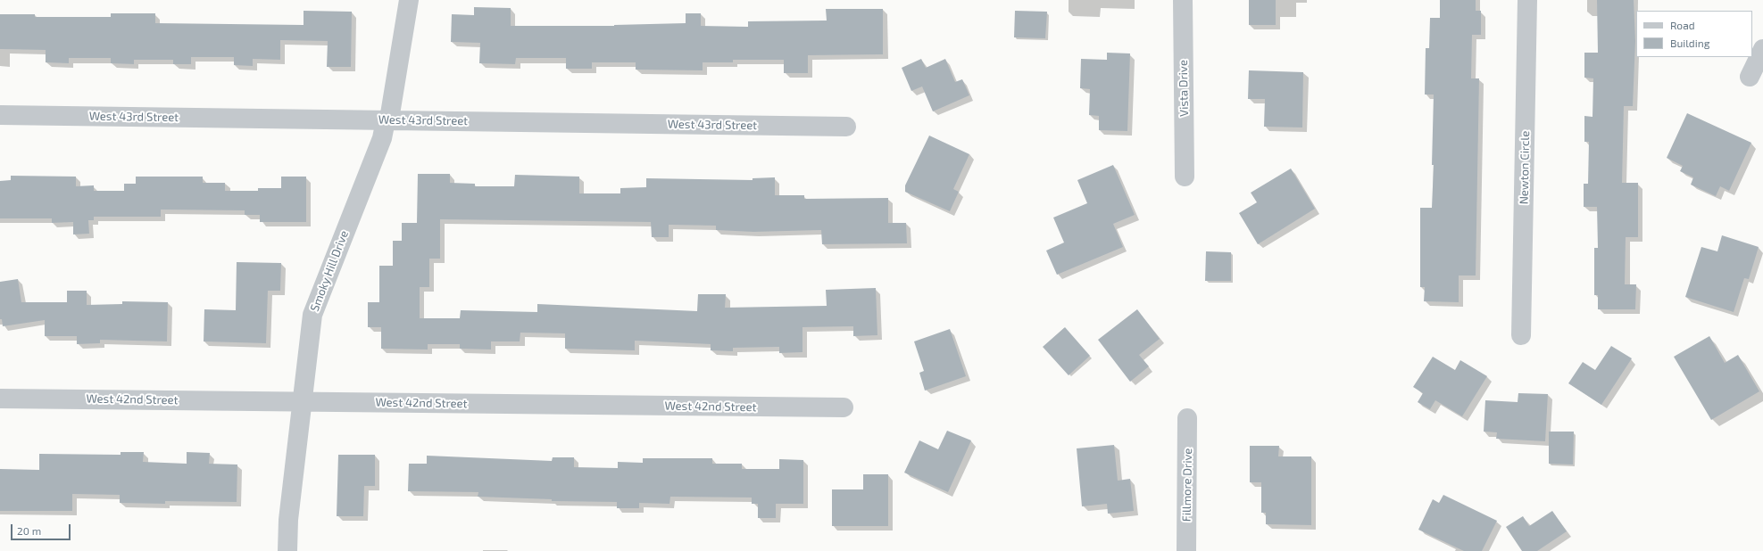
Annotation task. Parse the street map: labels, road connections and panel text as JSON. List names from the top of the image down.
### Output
{
  "streets": {
    "street": [
      "Vista Drive",
      "West 43rd Street",
      "Newton Circle",
      "Smoky Hill Drive",
      "West 42nd Street",
      "Fillmore Drive"
    ]
  },
  "crossings": [
    ["West 43rd Street", "Smoky Hill Drive"],
    ["Smoky Hill Drive", "West 42nd Street"]
  ],
  "legend": ["Road", "Building"],
  "scale_bar": "20 m"
}
